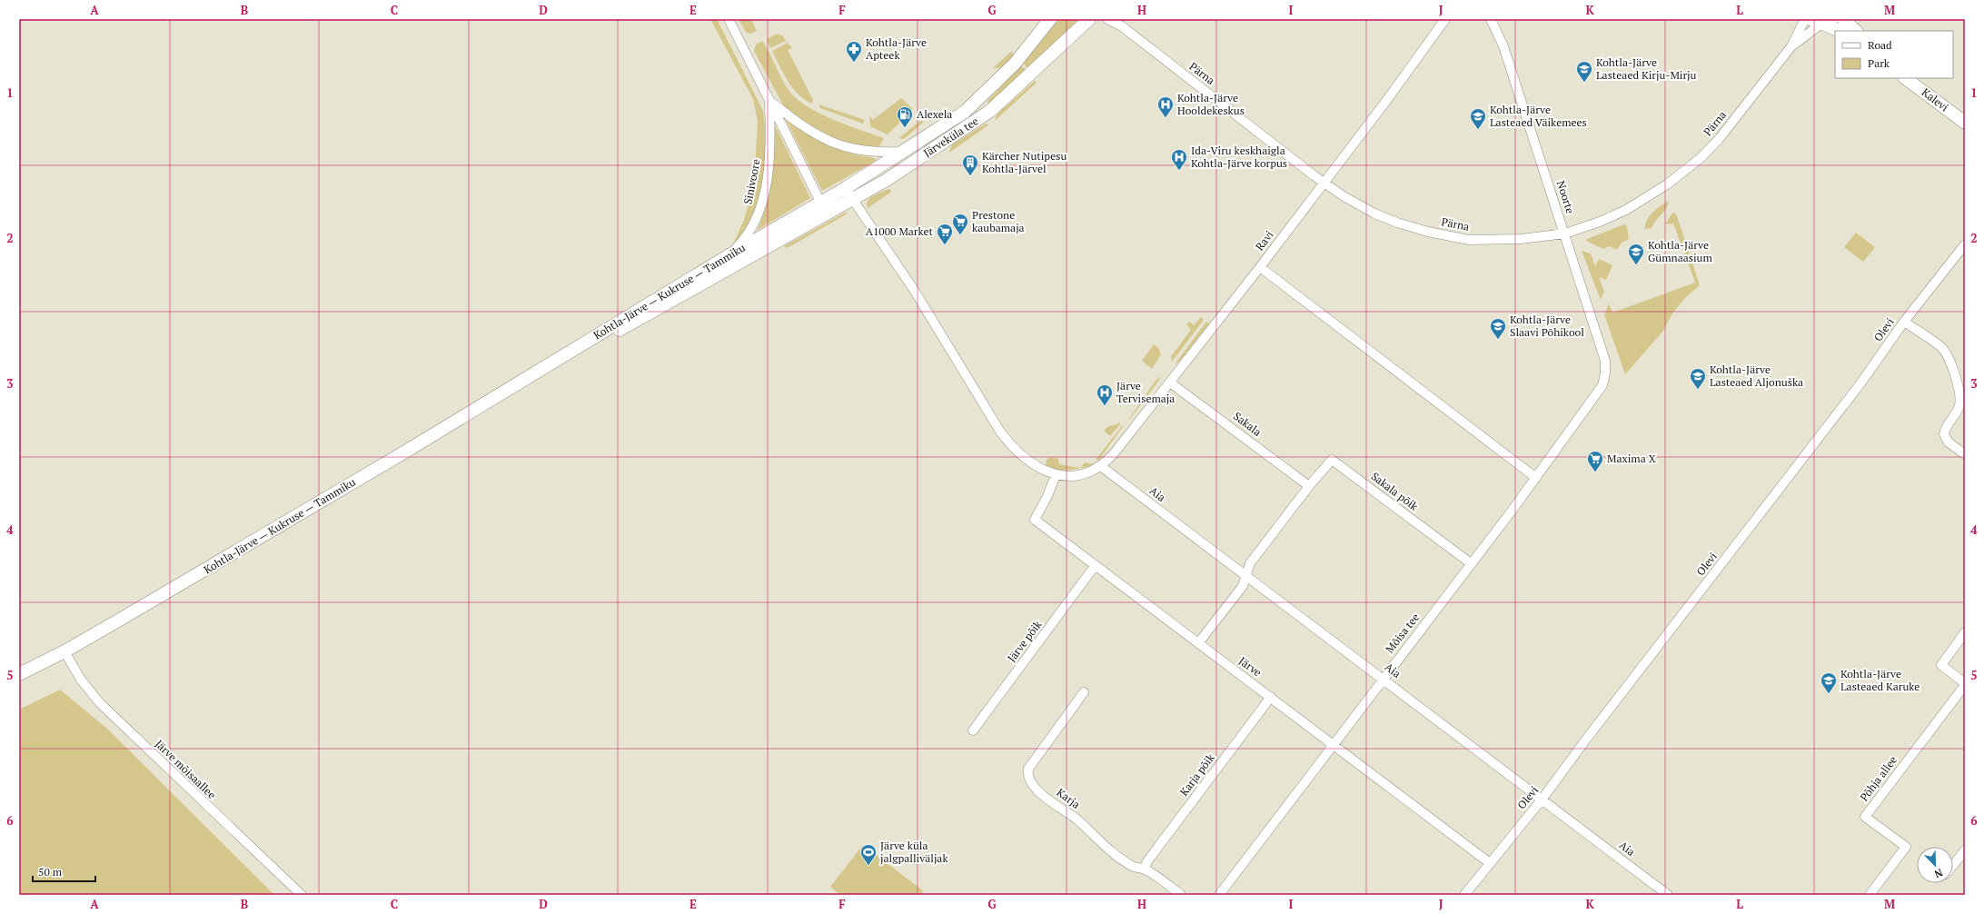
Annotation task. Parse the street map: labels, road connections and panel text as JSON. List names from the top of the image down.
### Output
{
  "streets": {
    "main road": ["Kalevi", "Järveküla tee", "Kohtla-Järve — Kukruse — Tammiku"],
    "street": [
      "Pärna",
      "Sinivoore",
      "Noorte",
      "Ravi",
      "Olevi",
      "Sakala",
      "Sakala põik",
      "Aia",
      "Mõisa tee",
      "Järve põik",
      "Järve",
      "Järve mõisaallee",
      "Karja põik",
      "Põhja allee",
      "Karja"
    ]
  },
  "crossings": [
    ["Pärna", "Noorte"],
    ["Pärna", "Ravi"],
    ["Järveküla tee", "Sinivoore"],
    ["Järveküla tee", "Kohtla-Järve — Kukruse — Tammiku"],
    ["Sinivoore", "Kohtla-Järve — Kukruse — Tammiku"],
    ["Noorte", "Mõisa tee"],
    ["Ravi", "Sakala"],
    ["Ravi", "Aia"],
    ["Kohtla-Järve — Kukruse — Tammiku", "Järve mõisaallee"],
    ["Olevi", "Aia"],
    ["Olevi", "Järve"],
    ["Sakala", "Sakala põik"],
    ["Sakala põik", "Mõisa tee"],
    ["Aia", "Mõisa tee"],
    ["Mõisa tee", "Järve"],
    ["Järve põik", "Järve"],
    ["Järve", "Karja põik"],
    ["Karja põik", "Karja"]
  ],
  "places": {
    "pharmacy": ["Kohtla-Järve Apteek"],
    "school or university": [
      "Kohtla-Järve Lasteaed Kirju-Mirju",
      "Kohtla-Järve Lasteaed Väikemees",
      "Kohtla-Järve Gümnaasium",
      "Kohtla-Järve Slaavi Põhikool",
      "Kohtla-Järve Lasteaed Aljonuška",
      "Kohtla-Järve Lasteaed Karuke"
    ],
    "hospital": ["Kohtla-Järve Hooldekeskus", "Ida-Viru keskhaigla Kohtla-Järve korpus", "Järve Tervisemaja"],
    "fuel station": ["Alexela"],
    "building": ["Kärcher Nutipesu Kohtla-Järvel"],
    "supermarket": ["Prestone kaubamaja", "A1000 Market", "Maxima X"],
    "sports": ["Järve küla jalgpalliväljak"]
  },
  "legend": ["Road", "Park"],
  "scale_bar": "50 m",
  "north": "bottom right",
  "grid": {
    "columns": [
      "A",
      "B",
      "C",
      "D",
      "E",
      "F",
      "G",
      "H",
      "I",
      "J",
      "K",
      "L",
      "M"
    ],
    "rows": [
      "1",
      "2",
      "3",
      "4",
      "5",
      "6"
    ]
  }
}
